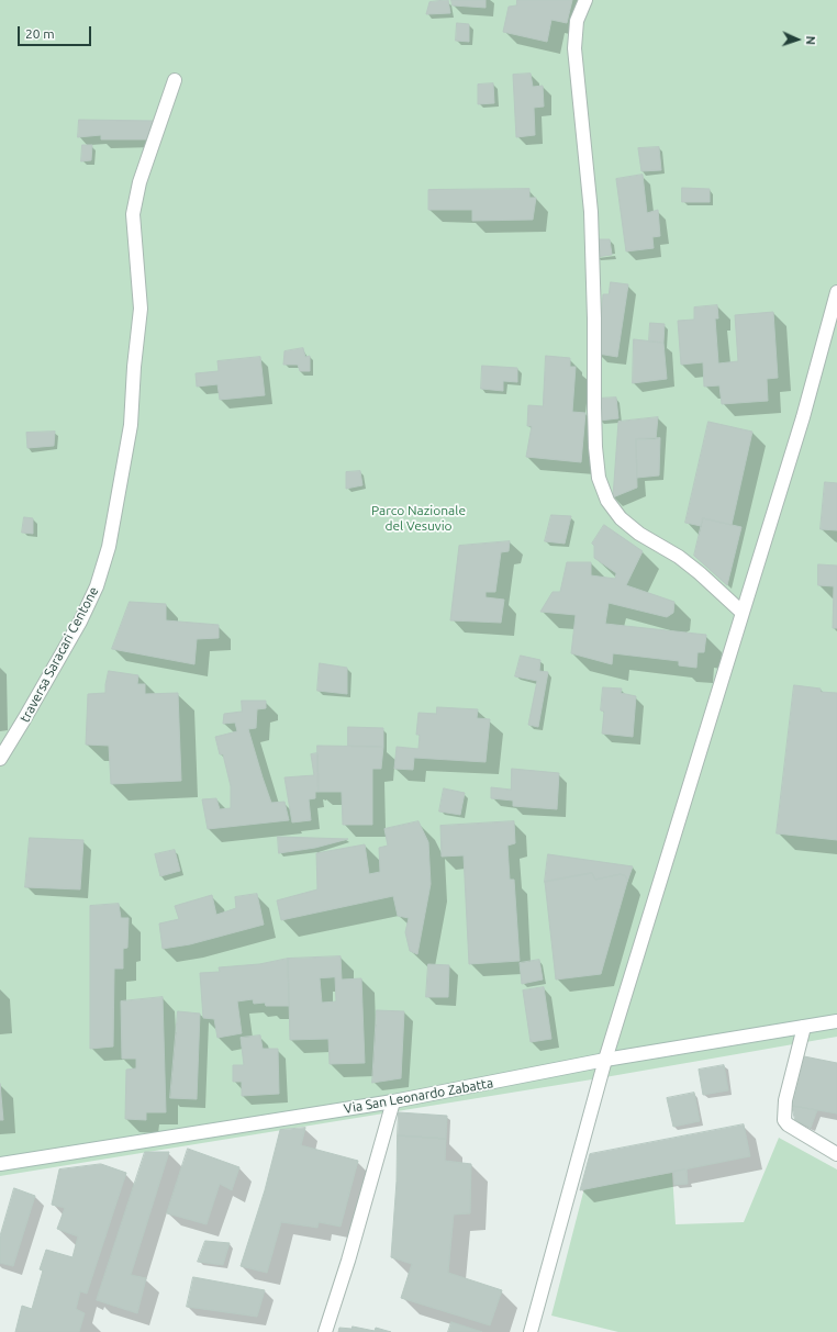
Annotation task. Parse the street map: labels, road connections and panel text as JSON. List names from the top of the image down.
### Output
{
  "streets": {
    "street": ["traversa Saracari Centone", "Via San Leonardo Zabatta"]
  },
  "parks": ["Parco Nazionale del Vesuvio"],
  "scale_bar": "20 m",
  "north": "right"
}
